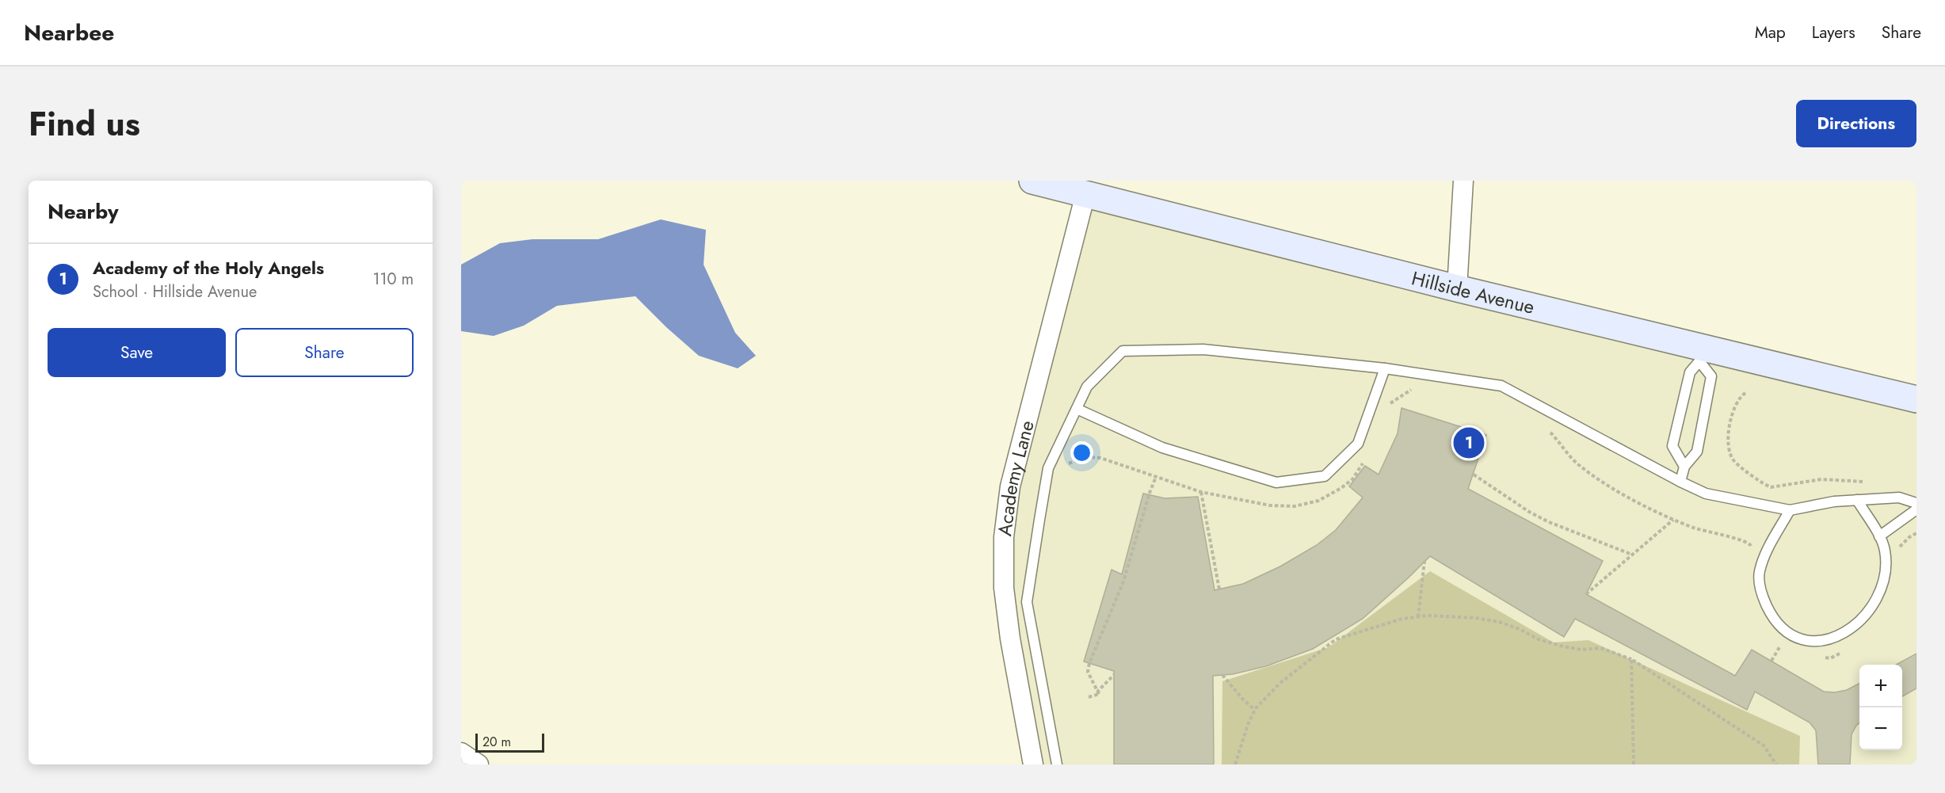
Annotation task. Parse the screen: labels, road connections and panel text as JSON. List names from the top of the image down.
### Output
{
  "streets": {
    "main road": ["Hillside Avenue"],
    "street": ["Academy Lane"]
  },
  "crossings": [
    ["Hillside Avenue", "Academy Lane"]
  ],
  "scale_bar": "20 m",
  "page": {
    "header": "Nearbee",
    "nav": ["Map", "Layers", "Share"],
    "title": "Find us",
    "buttons": [
      "Directions",
      ["Save", "Share"]
    ],
    "heading": "Nearby",
    "list": [
      {
        "mark": "1",
        "name": "Academy of the Holy Angels",
        "note": "School · Hillside Avenue",
        "value": "110 m"
      }
    ],
    "pins": "1",
    "map_buttons": ["+", "−"],
    "scale": "20 m"
  }
}
